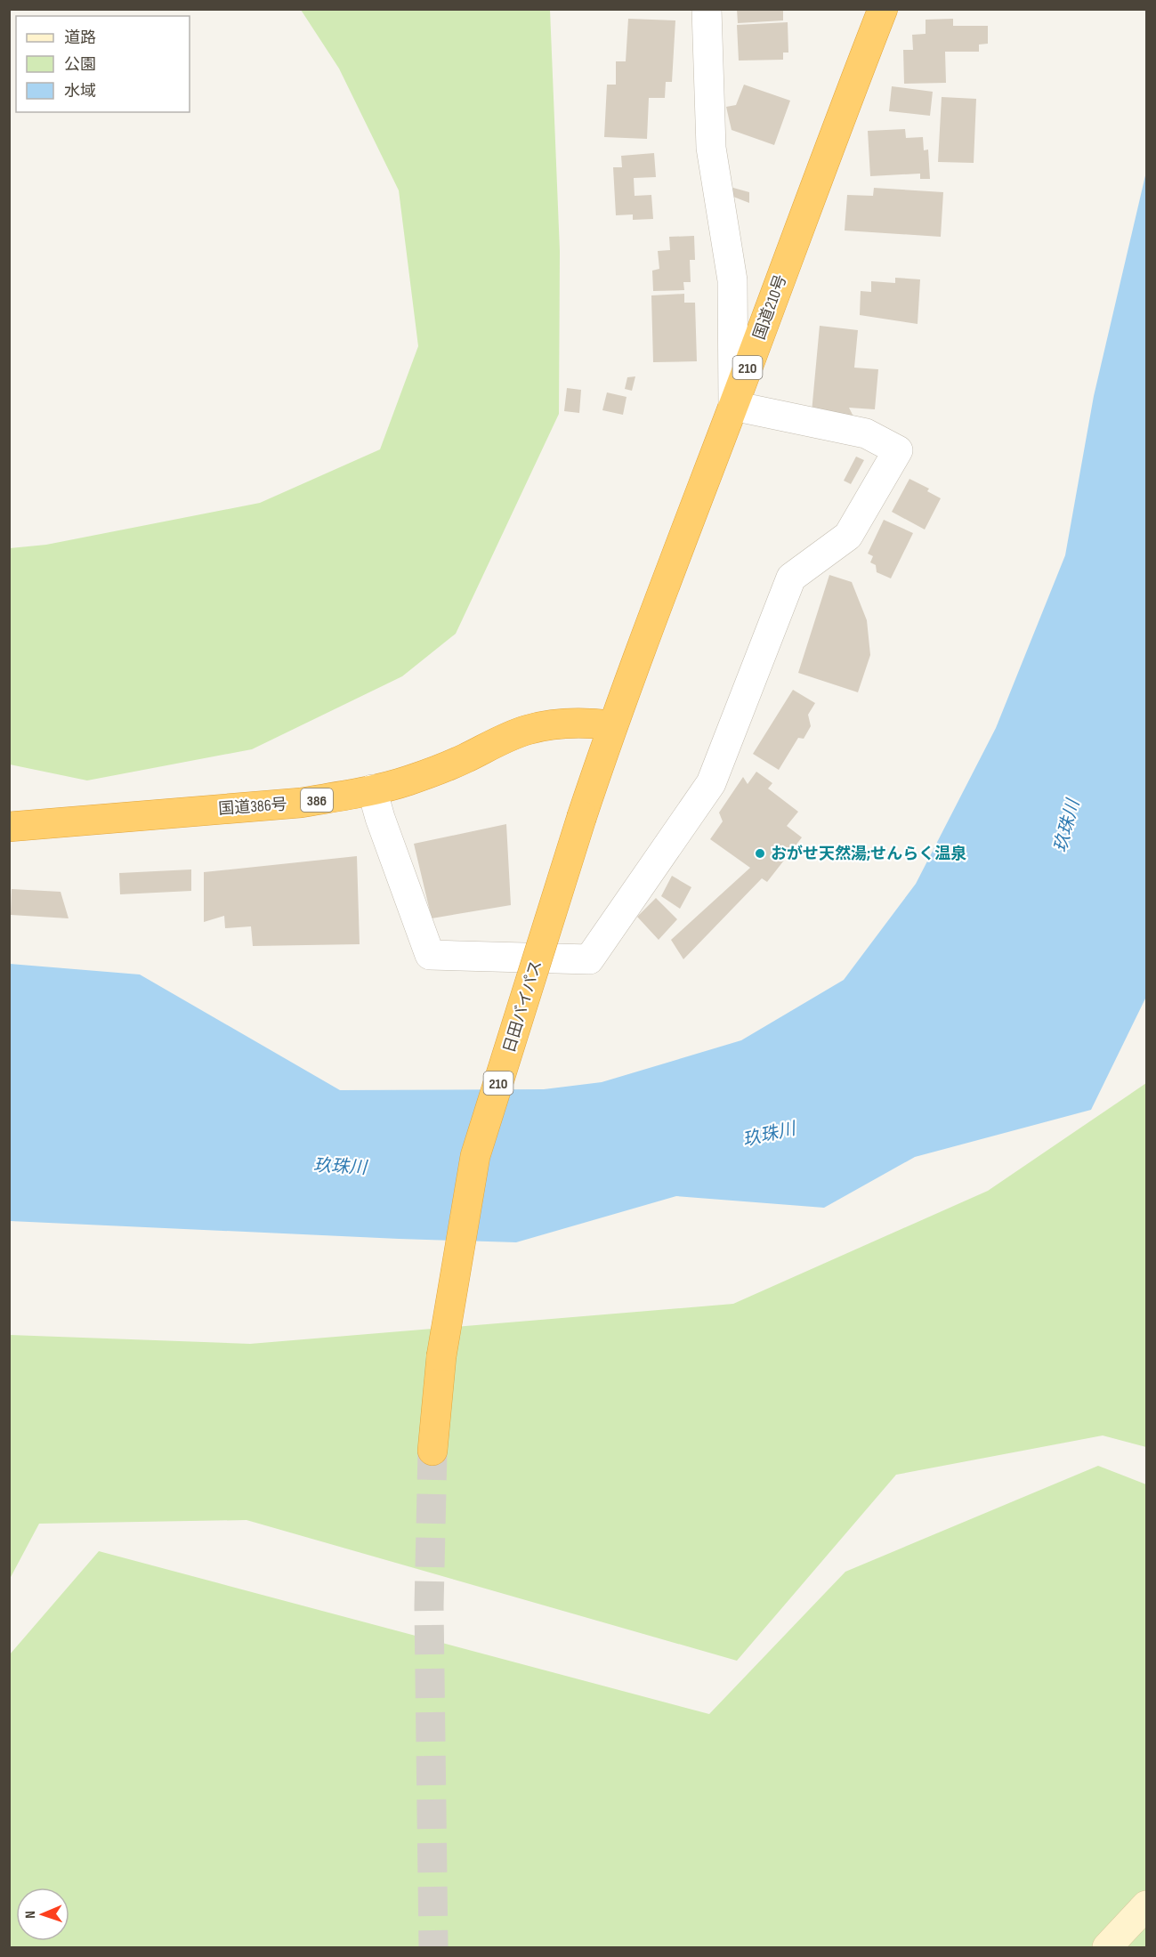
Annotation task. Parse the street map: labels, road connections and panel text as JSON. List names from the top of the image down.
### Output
{
  "streets": {
    "highway": [
      "国道210号",
      "210",
      "386",
      "国道386号",
      "日田バイパス"
    ]
  },
  "crossings": [
    ["国道210号", "国道386号"],
    ["国道210号", "日田バイパス"],
    ["国道386号", "日田バイパス"]
  ],
  "water": ["玖珠川"],
  "places": ["おがせ天然湯;せんらく温泉"],
  "legend": ["道路", "公園", "水域"],
  "north": "left"
}
